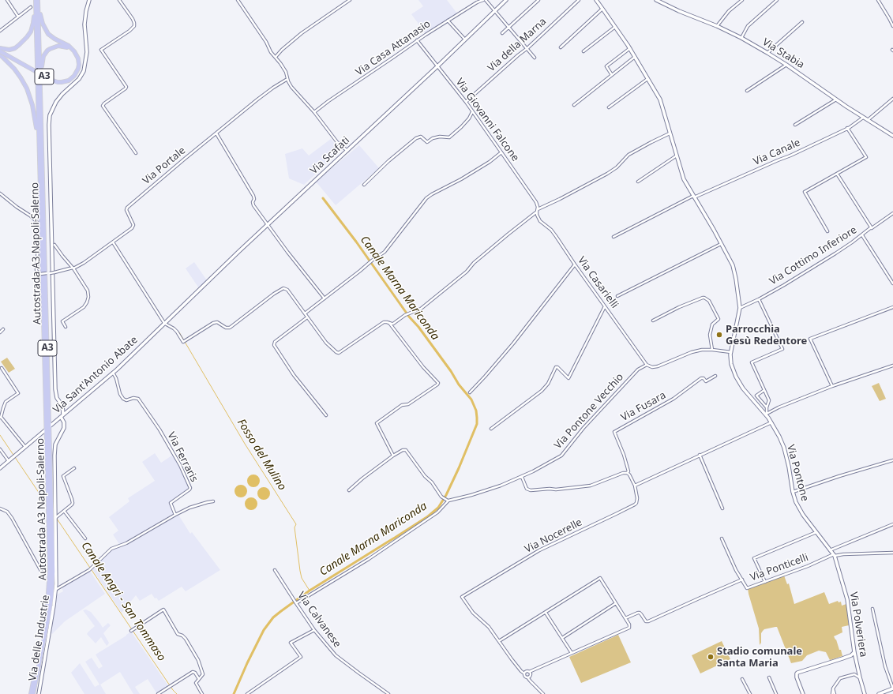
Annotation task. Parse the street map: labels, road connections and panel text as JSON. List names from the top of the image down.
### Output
{
  "streets": {
    "highway": ["A3", "Autostrada A3 Napoli-Salerno"],
    "street": [
      "Via della Marna",
      "Via Casa Attanasio",
      "Via Stabia",
      "Via Giovanni Falcone",
      "Via Canale",
      "Via Scafati",
      "Via Portale",
      "Via Cottimo Inferiore",
      "Via Casarielli",
      "Via Sant'Antonio Abate",
      "Via Fusara",
      "Via Pontone Vecchio",
      "Via Ferraris",
      "Via Pontone",
      "Via Nocerelle",
      "Via Ponticelli",
      "Via Calvanese",
      "Via Polveriera",
      "Via delle Industrie"
    ]
  },
  "crossings": [
    ["Via della Marna", "Via Giovanni Falcone"],
    ["Via Casa Attanasio", "Via Giovanni Falcone"],
    ["Via Stabia", "Via Canale"],
    ["A3", "Autostrada A3 Napoli-Salerno"],
    ["Via Giovanni Falcone", "Via Scafati"],
    ["Via Giovanni Falcone", "Via Casarielli"],
    ["Via Canale", "Via Pontone"],
    ["Via Scafati", "Via Sant'Antonio Abate"],
    ["Via Cottimo Inferiore", "Via Pontone"],
    ["Via Casarielli", "Via Pontone Vecchio"],
    ["Via Sant'Antonio Abate", "Via Ferraris"],
    ["Via Sant'Antonio Abate", "Via delle Industrie"],
    ["Via Fusara", "Via Nocerelle"],
    ["Via Pontone", "Via Ponticelli"],
    ["Via Pontone", "Via Polveriera"],
    ["Via Ponticelli", "Via Polveriera"]
  ],
  "water": ["Canale Marna Mariconda", "Fosso del Mulino", "Canale Angri - San Tommaso"],
  "places": ["Parrocchia Gesù Redentore", "Stadio comunale Santa Maria"]
}
